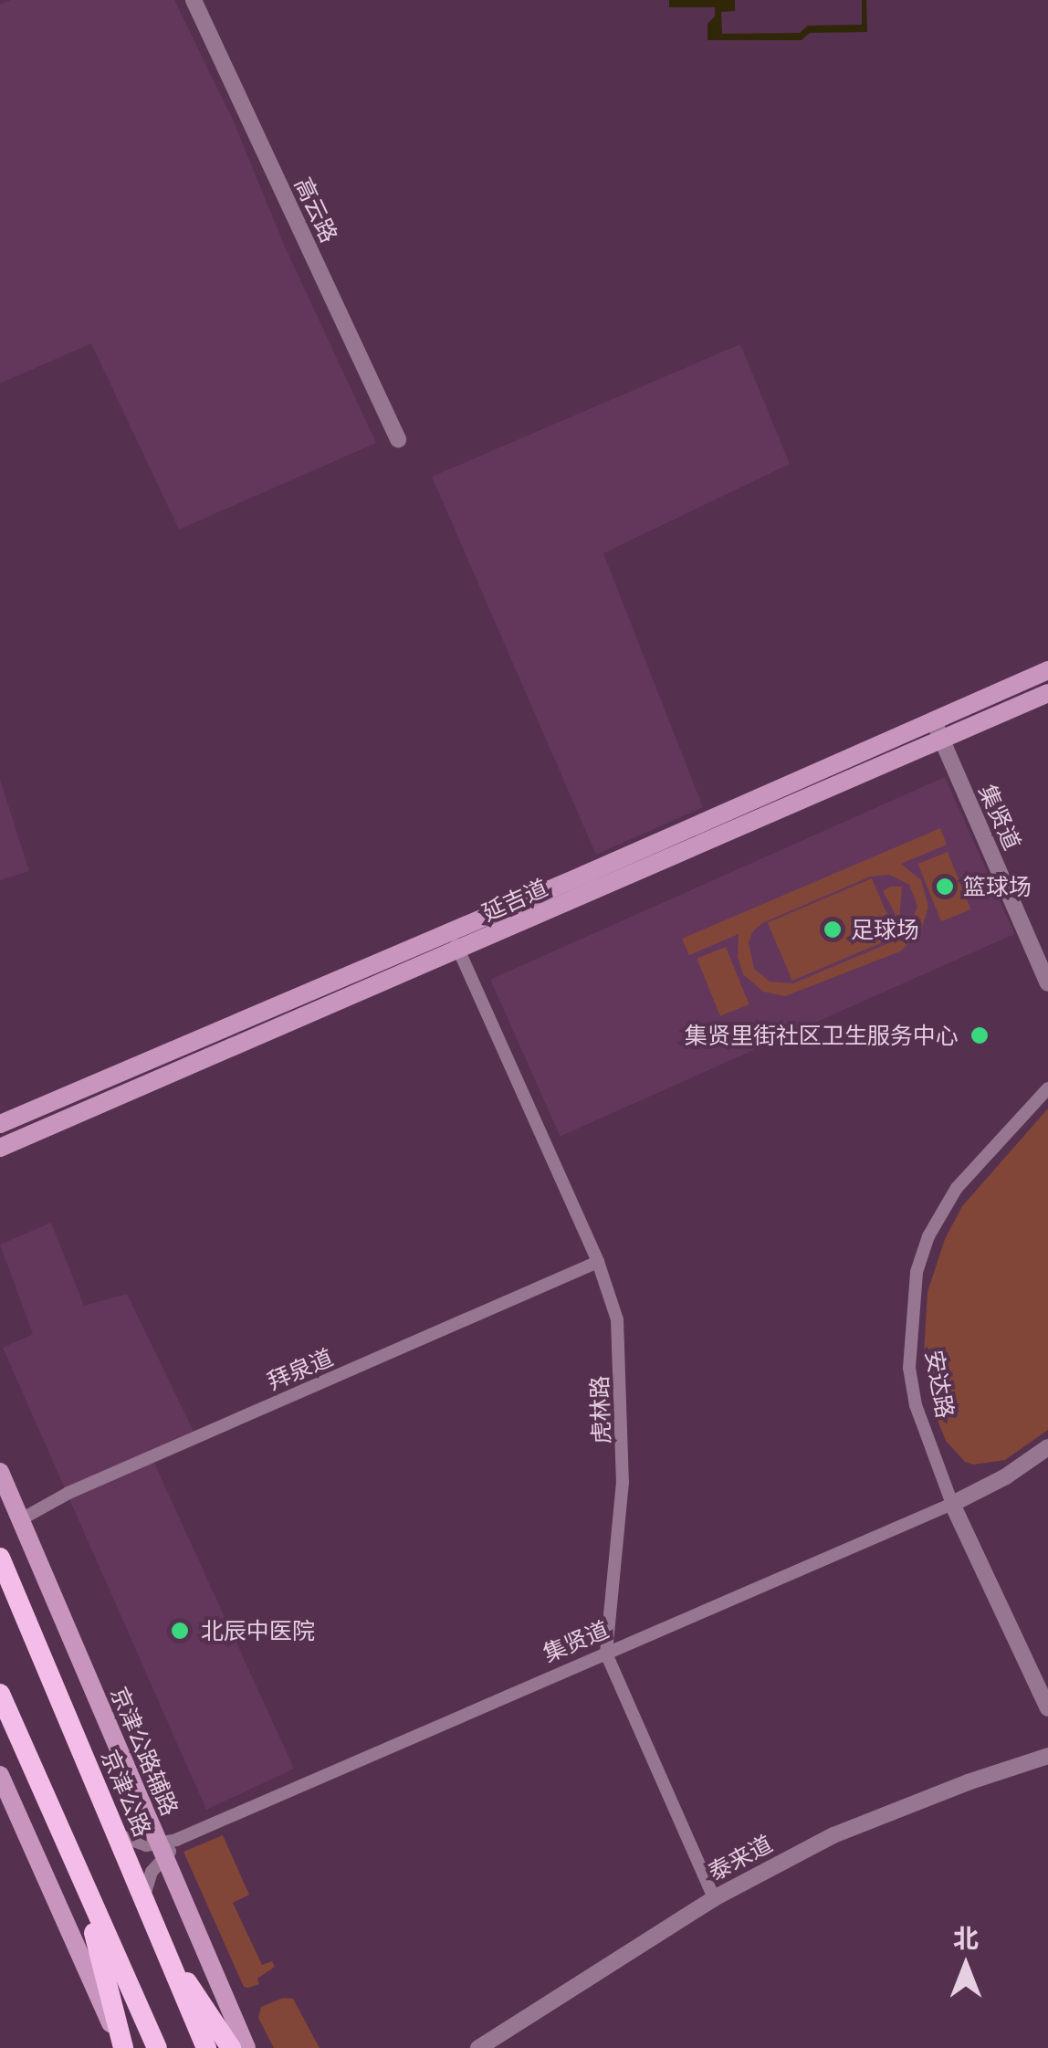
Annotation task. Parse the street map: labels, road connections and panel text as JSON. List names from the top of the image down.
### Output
{
  "streets": {
    "highway": ["京津公路"],
    "main road": ["延吉道", "京津公路辅路"],
    "street": [
      "高云路",
      "集贤道",
      "拜泉道",
      "安达路",
      "虎林路",
      "泰来道"
    ]
  },
  "crossings": [
    ["集贤道", "延吉道"],
    ["集贤道", "安达路"],
    ["集贤道", "虎林路"],
    ["集贤道", "京津公路辅路"],
    ["延吉道", "虎林路"],
    ["拜泉道", "虎林路"],
    ["拜泉道", "京津公路辅路"],
    ["虎林路", "泰来道"]
  ],
  "places": [
    "篮球场",
    "足球场",
    "集贤里街社区卫生服务中心",
    "北辰中医院"
  ],
  "north": "top"
}
